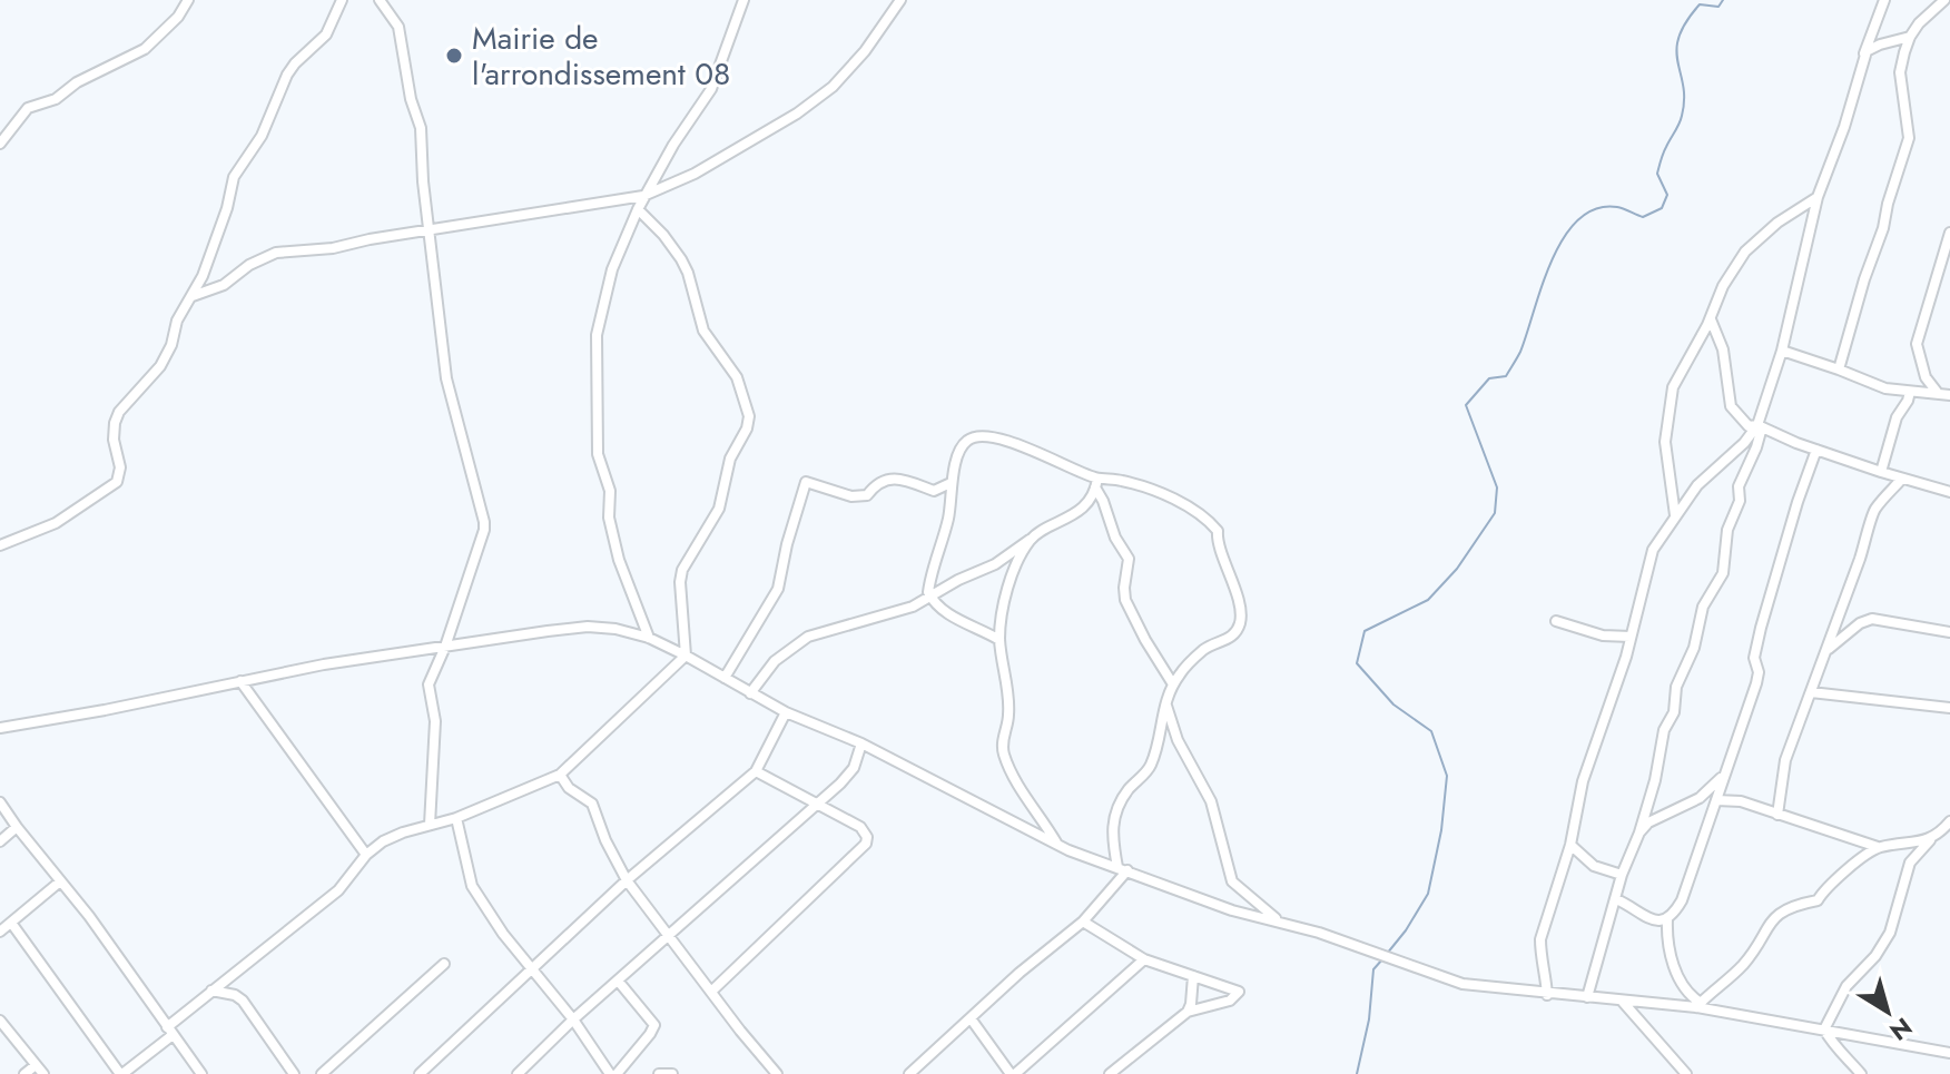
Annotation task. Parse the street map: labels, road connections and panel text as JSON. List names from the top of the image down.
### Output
{
  "places": ["Mairie de l'arrondissement 08"],
  "north": "bottom right"
}
